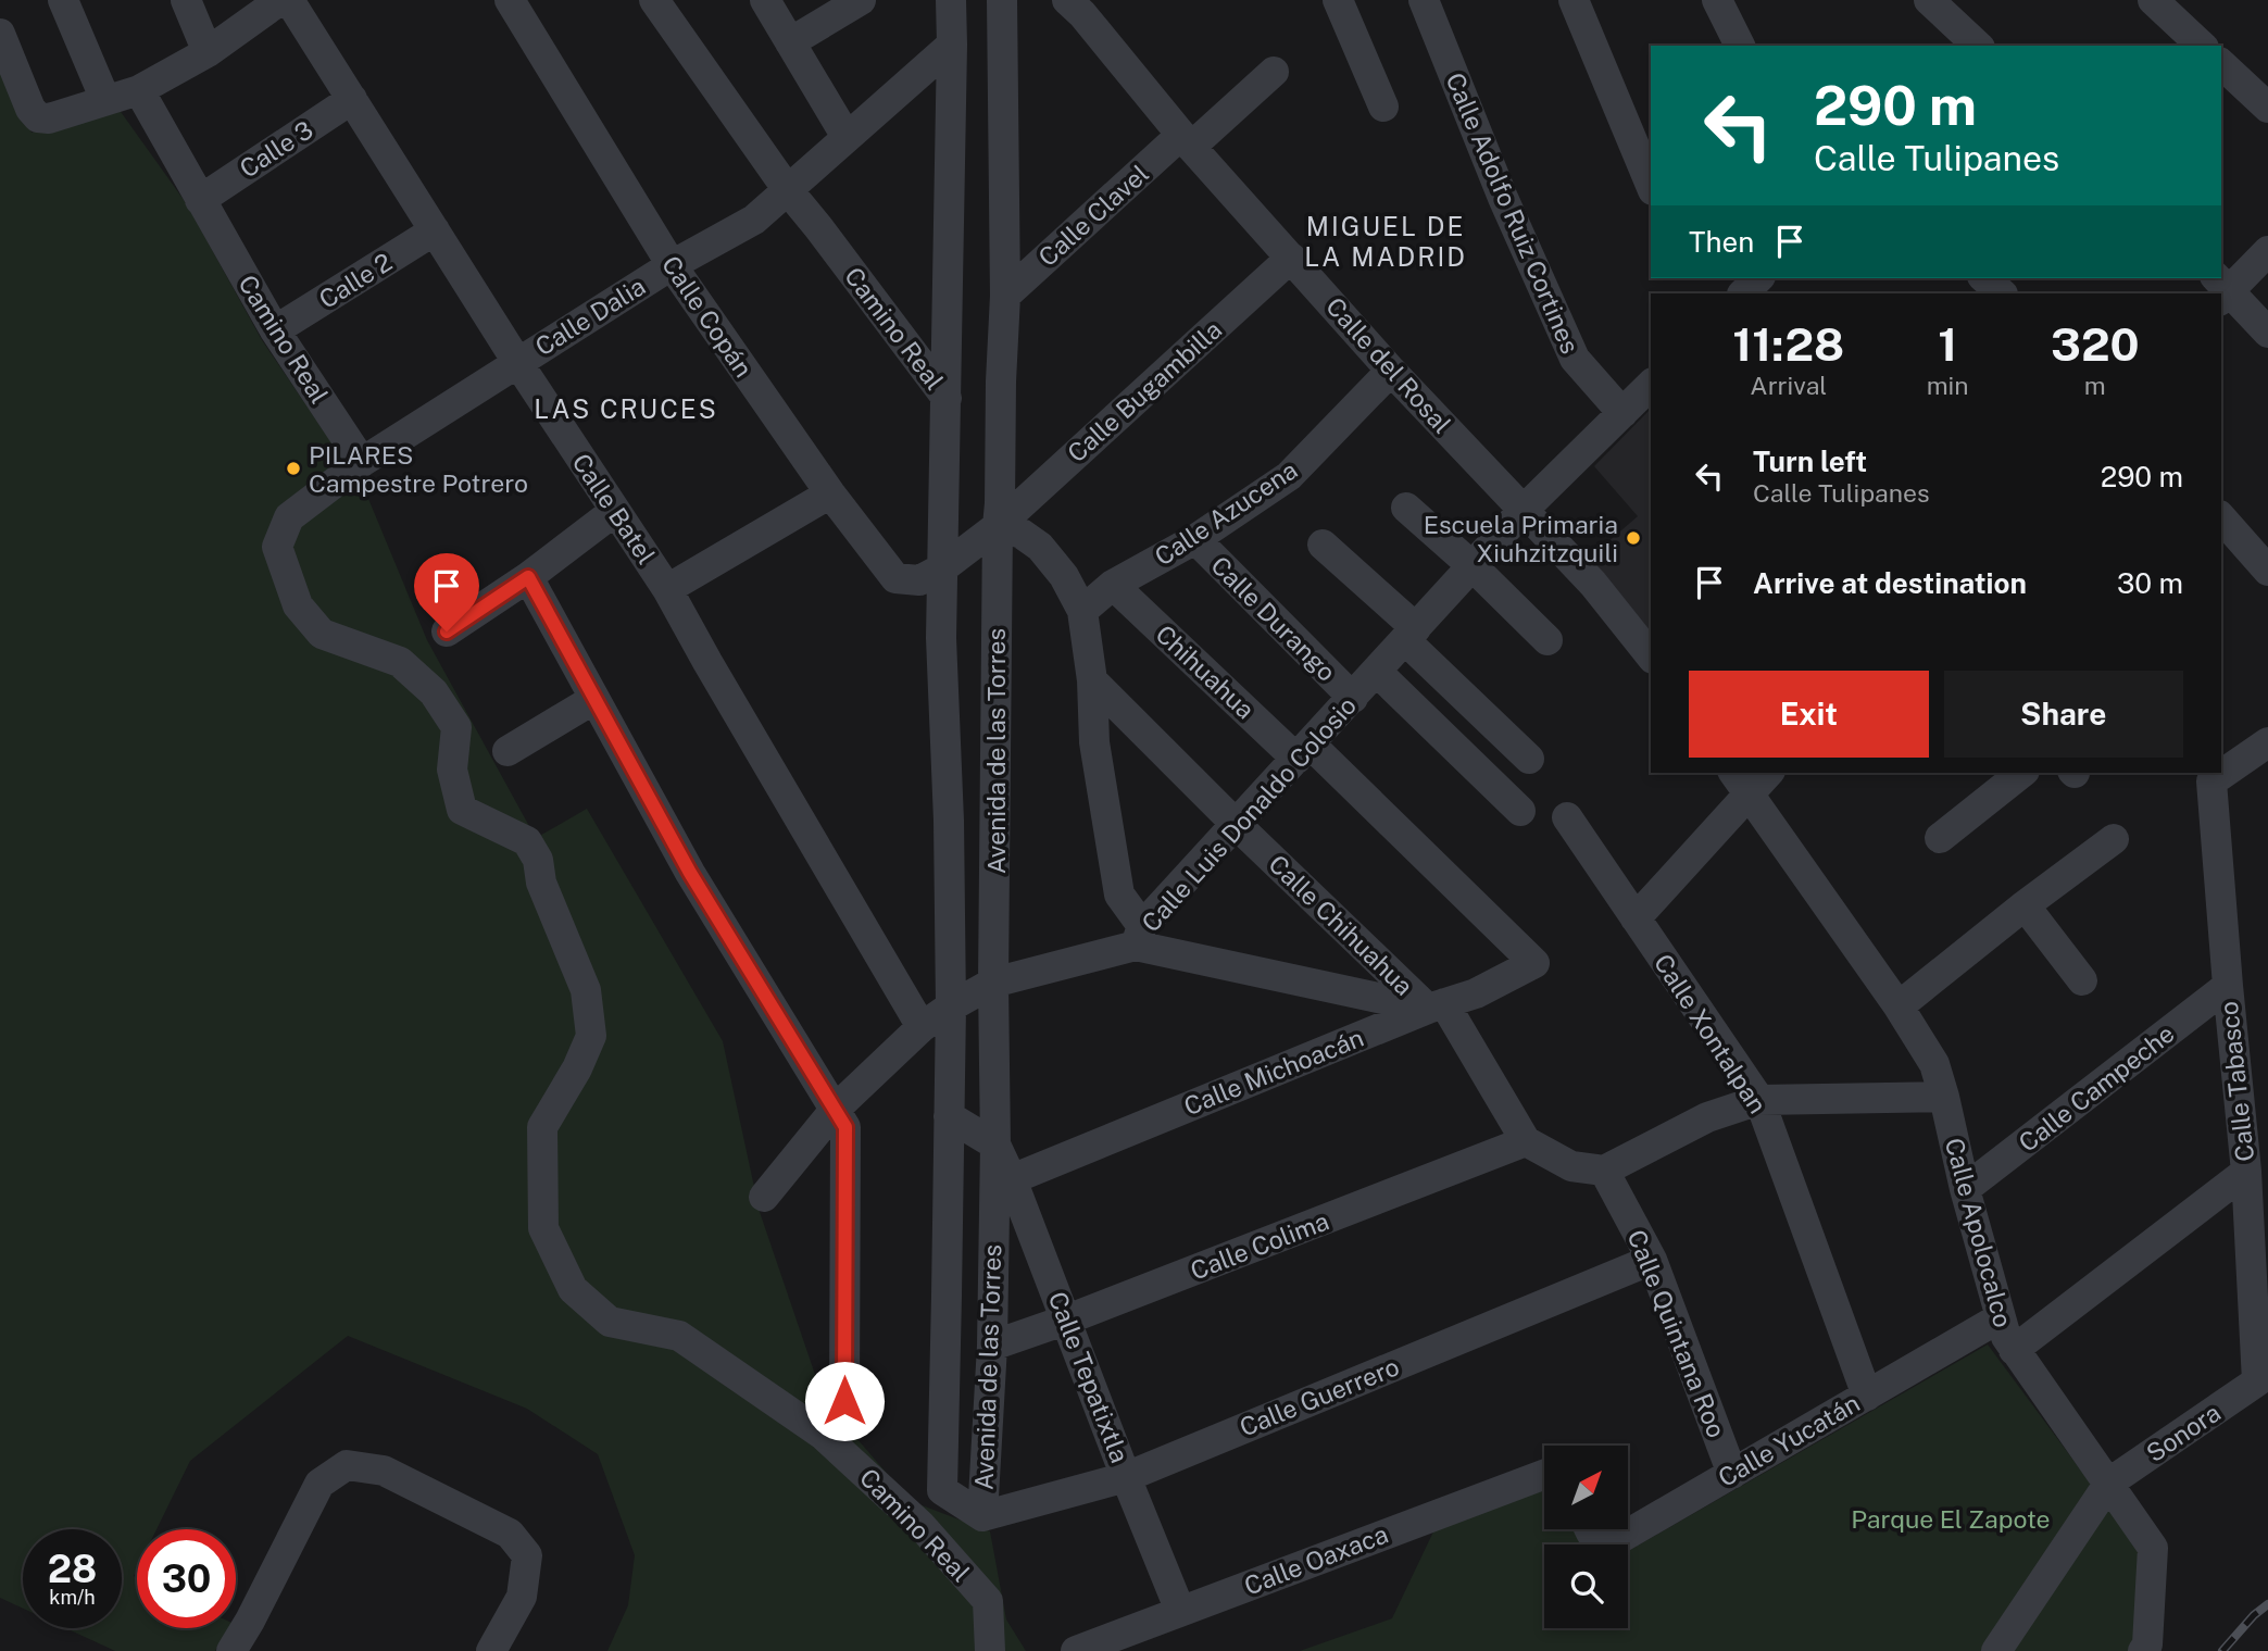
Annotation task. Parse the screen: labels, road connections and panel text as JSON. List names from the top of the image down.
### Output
{
  "streets": {
    "street": [
      "Calle 3",
      "Calle Adolfo Ruiz Cortines",
      "Calle Clavel",
      "Calle 2",
      "Calle Dalia",
      "Calle Copán",
      "Camino Real",
      "Calle del Rosal",
      "Calle Bugambilla",
      "Calle Batel",
      "Calle Azucena",
      "Calle Durango",
      "Chihuahua",
      "Avenida de las Torres",
      "Calle Luis Donaldo Colosio",
      "Calle Chihuahua",
      "Calle Xontalpan",
      "Calle Michoacán",
      "Calle Tabasco",
      "Calle Campeche",
      "Calle Apolocalco",
      "Calle Colima",
      "Calle Quintana Roo",
      "Calle Tepatixtla",
      "Calle Guerrero",
      "Sonora",
      "Calle Yucatán",
      "Calle Oaxaca"
    ]
  },
  "crossings": [
    ["Calle 3", "Camino Real"],
    ["Calle 3", "Calle Batel"],
    ["Calle Adolfo Ruiz Cortines", "Calle Luis Donaldo Colosio"],
    ["Calle Clavel", "Calle del Rosal"],
    ["Calle Clavel", "Avenida de las Torres"],
    ["Calle 2", "Camino Real"],
    ["Calle 2", "Calle Batel"],
    ["Calle Dalia", "Calle Copán"],
    ["Calle Dalia", "Camino Real"],
    ["Calle Dalia", "Calle Batel"],
    ["Calle Dalia", "Avenida de las Torres"],
    ["Calle Copán", "Calle Bugambilla"],
    ["Calle Copán", "Avenida de las Torres"],
    ["Camino Real", "Avenida de las Torres"],
    ["Calle del Rosal", "Calle Bugambilla"],
    ["Calle del Rosal", "Calle Azucena"],
    ["Calle del Rosal", "Calle Luis Donaldo Colosio"],
    ["Calle Bugambilla", "Avenida de las Torres"],
    ["Calle Batel", "Calle Luis Donaldo Colosio"],
    ["Calle Azucena", "Calle Durango"],
    ["Calle Azucena", "Chihuahua"],
    ["Calle Durango", "Calle Luis Donaldo Colosio"],
    ["Chihuahua", "Calle Luis Donaldo Colosio"],
    ["Chihuahua", "Calle Michoacán"],
    ["Avenida de las Torres", "Calle Luis Donaldo Colosio"],
    ["Avenida de las Torres", "Calle Colima"],
    ["Avenida de las Torres", "Calle Tepatixtla"],
    ["Avenida de las Torres", "Calle Guerrero"],
    ["Calle Luis Donaldo Colosio", "Calle Chihuahua"],
    ["Calle Luis Donaldo Colosio", "Calle Michoacán"],
    ["Calle Chihuahua", "Calle Michoacán"],
    ["Calle Xontalpan", "Calle Yucatán"],
    ["Calle Michoacán", "Calle Tepatixtla"],
    ["Calle Tabasco", "Calle Campeche"],
    ["Calle Tabasco", "Sonora"],
    ["Calle Campeche", "Calle Apolocalco"],
    ["Calle Apolocalco", "Sonora"],
    ["Calle Apolocalco", "Calle Yucatán"],
    ["Calle Colima", "Calle Tepatixtla"],
    ["Calle Quintana Roo", "Calle Guerrero"],
    ["Calle Quintana Roo", "Calle Yucatán"],
    ["Calle Tepatixtla", "Calle Guerrero"],
    ["Calle Tepatixtla", "Calle Oaxaca"]
  ],
  "districts": ["MIGUEL DE LA MADRID", "LAS CRUCES"],
  "parks": ["Parque El Zapote"],
  "places": ["PILARES Campestre Potrero", "Escuela Primaria Xiuhzitzquili"],
  "north": "top right",
  "page": {
    "turn": ["290 m", "Calle Tulipanes"],
    "then": "Then",
    "eta": [
      "11:28",
      "Arrival",
      "1",
      "min",
      "320",
      "m"
    ],
    "list": [
      {
        "name": "Turn left",
        "note": "Calle Tulipanes",
        "value": "290 m"
      },
      {
        "name": "Arrive at destination",
        "value": "30 m"
      }
    ],
    "buttons": ["Exit", "Share"],
    "speed": "28 km/h",
    "limit": "30"
  }
}
